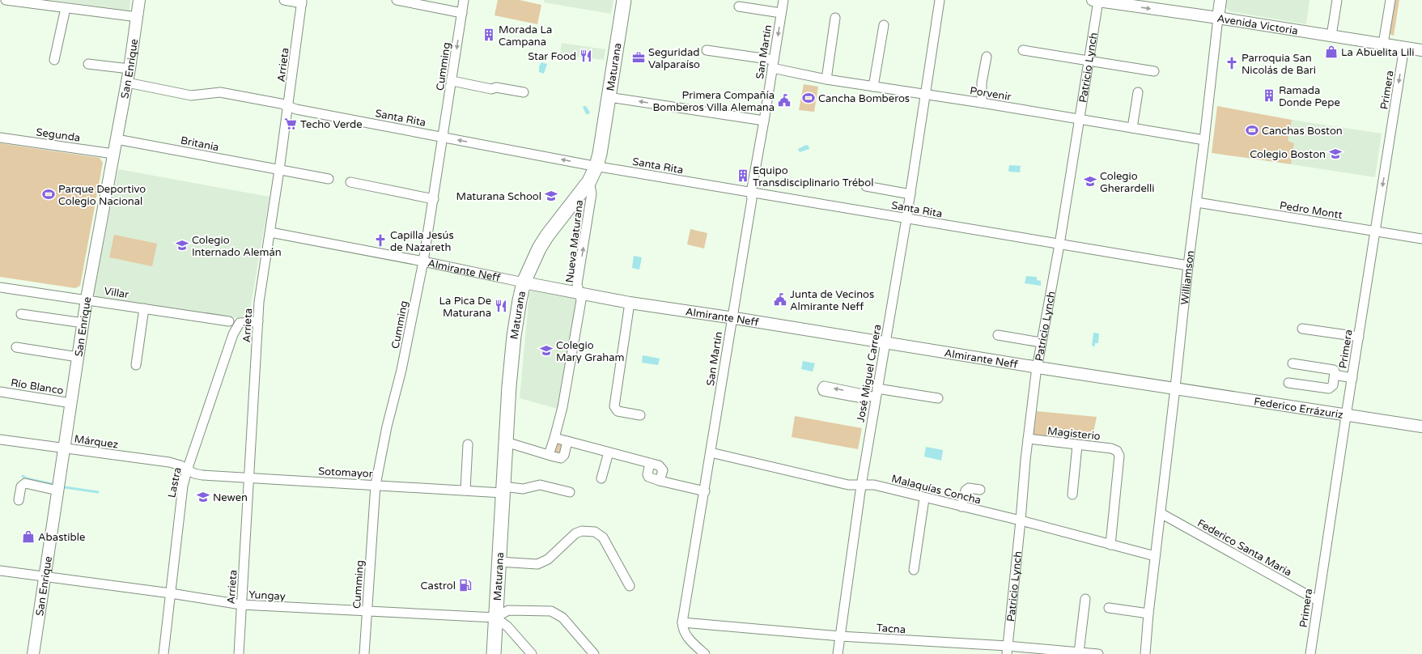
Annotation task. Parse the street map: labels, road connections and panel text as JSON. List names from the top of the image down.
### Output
{
  "streets": {
    "main road": ["Maturana"],
    "street": [
      "Avenida Victoria",
      "San Martín",
      "Arrieta",
      "Cumming",
      "Patricio Lynch",
      "San Enrique",
      "Primera",
      "Porvenir",
      "Santa Rita",
      "Segunda",
      "Britania",
      "Pedro Montt",
      "Nueva Maturana",
      "Almirante Neff",
      "Williamson",
      "Villar",
      "José Miguel Carrera",
      "Río Blanco",
      "Federico Errázuriz",
      "Magisterio",
      "Márquez",
      "Sotomayor",
      "Lastra",
      "Malaquías Concha",
      "Federico Santa María",
      "Yungay",
      "Tacna"
    ]
  },
  "crossings": [
    ["Avenida Victoria", "Patricio Lynch"],
    ["Avenida Victoria", "Primera"],
    ["Avenida Victoria", "Williamson"],
    ["San Martín", "Porvenir"],
    ["San Martín", "Santa Rita"],
    ["San Martín", "Almirante Neff"],
    ["San Martín", "Malaquías Concha"],
    ["San Martín", "Tacna"],
    ["Arrieta", "Santa Rita"],
    ["Arrieta", "Britania"],
    ["Arrieta", "Almirante Neff"],
    ["Arrieta", "Sotomayor"],
    ["Arrieta", "Lastra"],
    ["Arrieta", "Yungay"],
    ["Cumming", "Santa Rita"],
    ["Cumming", "Almirante Neff"],
    ["Cumming", "Sotomayor"],
    ["Cumming", "Yungay"],
    ["Maturana", "Santa Rita"],
    ["Maturana", "Nueva Maturana"],
    ["Maturana", "Almirante Neff"],
    ["Maturana", "Sotomayor"],
    ["Maturana", "Yungay"],
    ["Patricio Lynch", "Porvenir"],
    ["Patricio Lynch", "Santa Rita"],
    ["Patricio Lynch", "Almirante Neff"],
    ["Patricio Lynch", "Magisterio"],
    ["Patricio Lynch", "Malaquías Concha"],
    ["Patricio Lynch", "Tacna"],
    ["San Enrique", "Santa Rita"],
    ["San Enrique", "Segunda"],
    ["San Enrique", "Britania"],
    ["San Enrique", "Villar"],
    ["San Enrique", "Río Blanco"],
    ["San Enrique", "Márquez"],
    ["San Enrique", "Yungay"],
    ["Primera", "Pedro Montt"],
    ["Primera", "Federico Errázuriz"],
    ["Primera", "Federico Santa María"],
    ["Porvenir", "Williamson"],
    ["Porvenir", "José Miguel Carrera"],
    ["Santa Rita", "Williamson"],
    ["Santa Rita", "José Miguel Carrera"],
    ["Pedro Montt", "Williamson"],
    ["Nueva Maturana", "Almirante Neff"],
    ["Almirante Neff", "Williamson"],
    ["Almirante Neff", "José Miguel Carrera"],
    ["Almirante Neff", "Federico Errázuriz"],
    ["Williamson", "Federico Errázuriz"],
    ["Williamson", "Malaquías Concha"],
    ["Williamson", "Federico Santa María"],
    ["José Miguel Carrera", "Malaquías Concha"],
    ["José Miguel Carrera", "Tacna"],
    ["Magisterio", "Malaquías Concha"],
    ["Márquez", "Sotomayor"],
    ["Márquez", "Lastra"],
    ["Sotomayor", "Lastra"],
    ["Lastra", "Yungay"]
  ],
  "one_way": ["Nueva Maturana"],
  "places": {
    "building": ["Morada La Campana", "Ramada Donde Pepe", "Equipo Transdisciplinario Trébol"],
    "shop": ["La Abuelita Lili", "Abastible"],
    "restaurant": ["Star Food", "La Pica De Maturana"],
    "office": ["Seguridad Valparaíso"],
    "church": ["Parroquia San Nicolás de Bari", "Capilla Jesús de Nazareth"],
    "sports": ["Cancha Bomberos", "Canchas Boston", "Parque Deportivo Colegio Nacional"],
    "public building": ["Primera Compañía Bomberos Villa Alemana", "Junta de Vecinos Almirante Neff"],
    "supermarket": ["Techo Verde"],
    "school or university": [
      "Colegio Boston",
      "Colegio Gherardelli",
      "Maturana School",
      "Colegio Internado Alemán",
      "Colegio Mary Graham",
      "Newen"
    ],
    "fuel station": ["Castrol"]
  }
}
